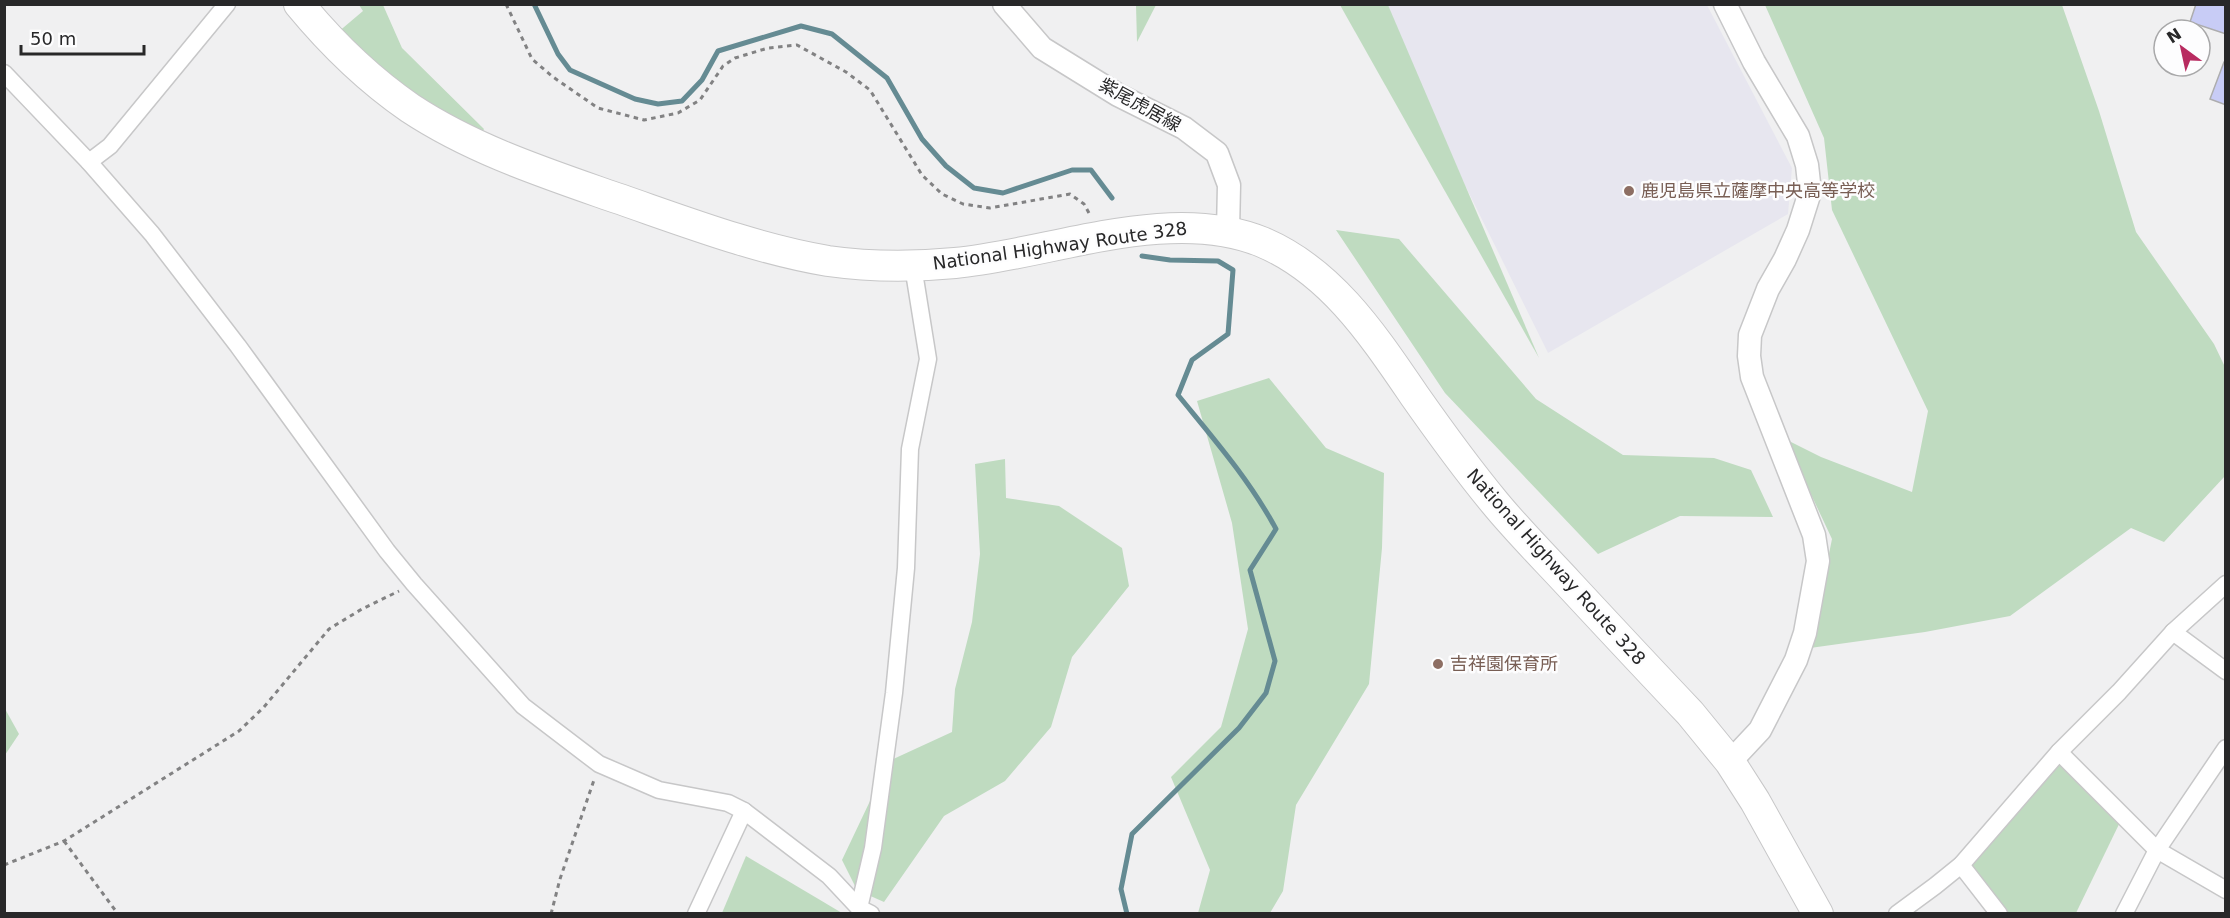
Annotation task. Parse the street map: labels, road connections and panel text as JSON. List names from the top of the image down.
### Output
{
  "streets": {
    "highway": ["National Highway Route 328"],
    "street": ["紫尾虎居線"]
  },
  "crossings": [
    ["紫尾虎居線", "National Highway Route 328"]
  ],
  "places": ["鹿児島県立薩摩中央高等学校", "吉祥園保育所"],
  "scale_bar": "50 m",
  "north": "top left"
}
